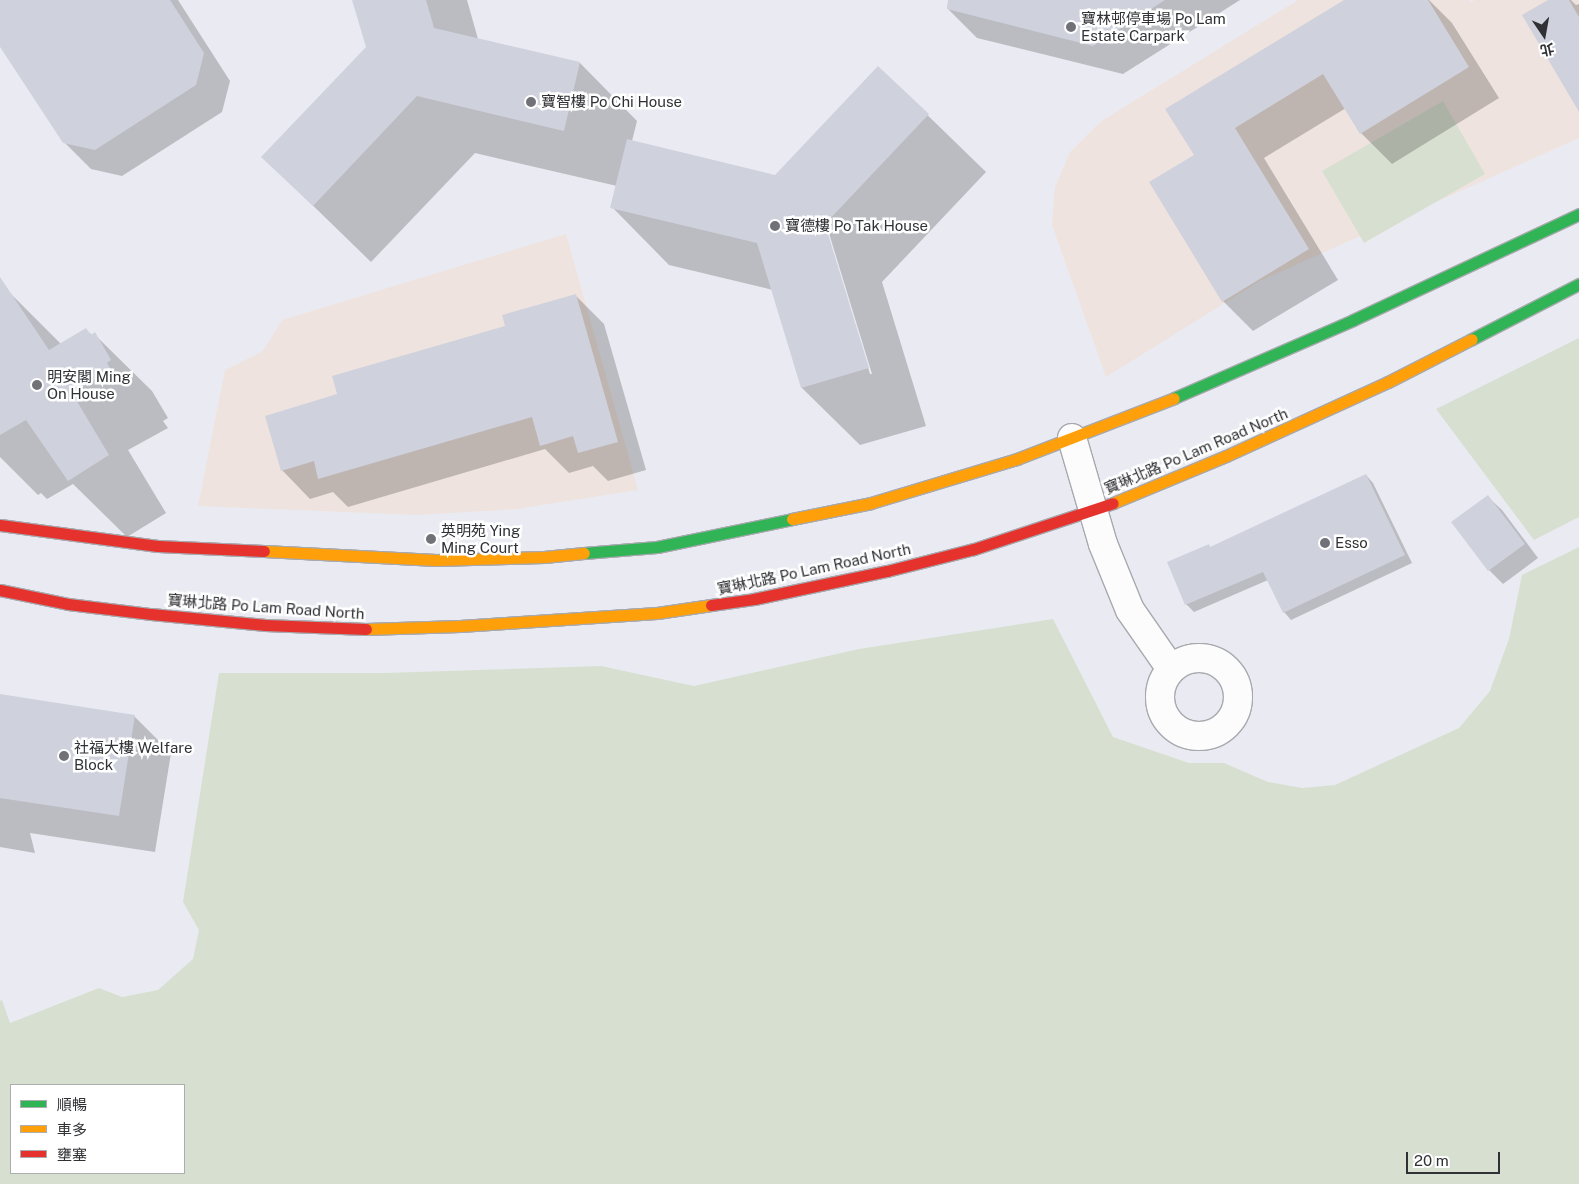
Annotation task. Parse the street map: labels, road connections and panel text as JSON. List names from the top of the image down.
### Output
{
  "streets": {
    "main road": ["寶琳北路 Po Lam Road North"]
  },
  "places": [
    "寶林邨停車場 Po Lam Estate Carpark",
    "寶智樓 Po Chi House",
    "寶德樓 Po Tak House",
    "明安閣 Ming On House",
    "英明苑 Ying Ming Court",
    "Esso",
    "社福大樓 Welfare Block"
  ],
  "legend": ["順暢", "車多", "壅塞"],
  "scale_bar": "20 m",
  "north": "bottom"
}
